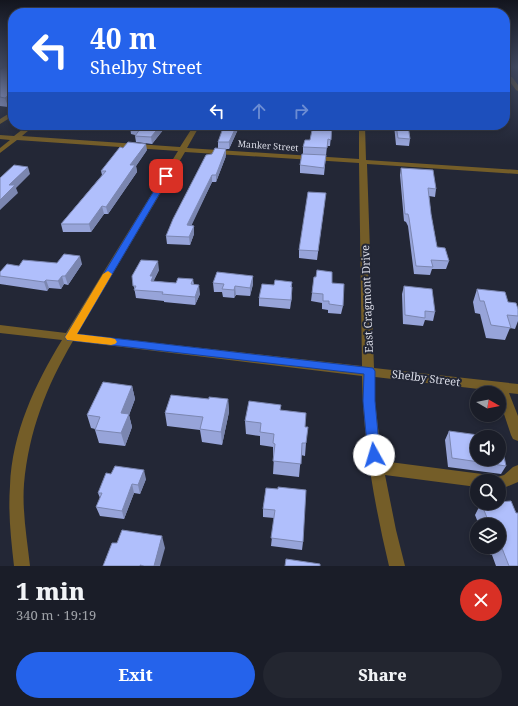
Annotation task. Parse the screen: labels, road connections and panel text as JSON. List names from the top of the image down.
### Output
{
  "streets": {
    "street": ["Manker Street", "East Cragmont Drive", "Shelby Street"]
  },
  "crossings": [
    ["Manker Street", "East Cragmont Drive"],
    ["East Cragmont Drive", "Shelby Street"]
  ],
  "north": "right",
  "page": {
    "turn": ["40 m", "Shelby Street"],
    "heading": ["1 min", "340 m · 19:19"],
    "buttons": ["Exit", "Share"]
  }
}
